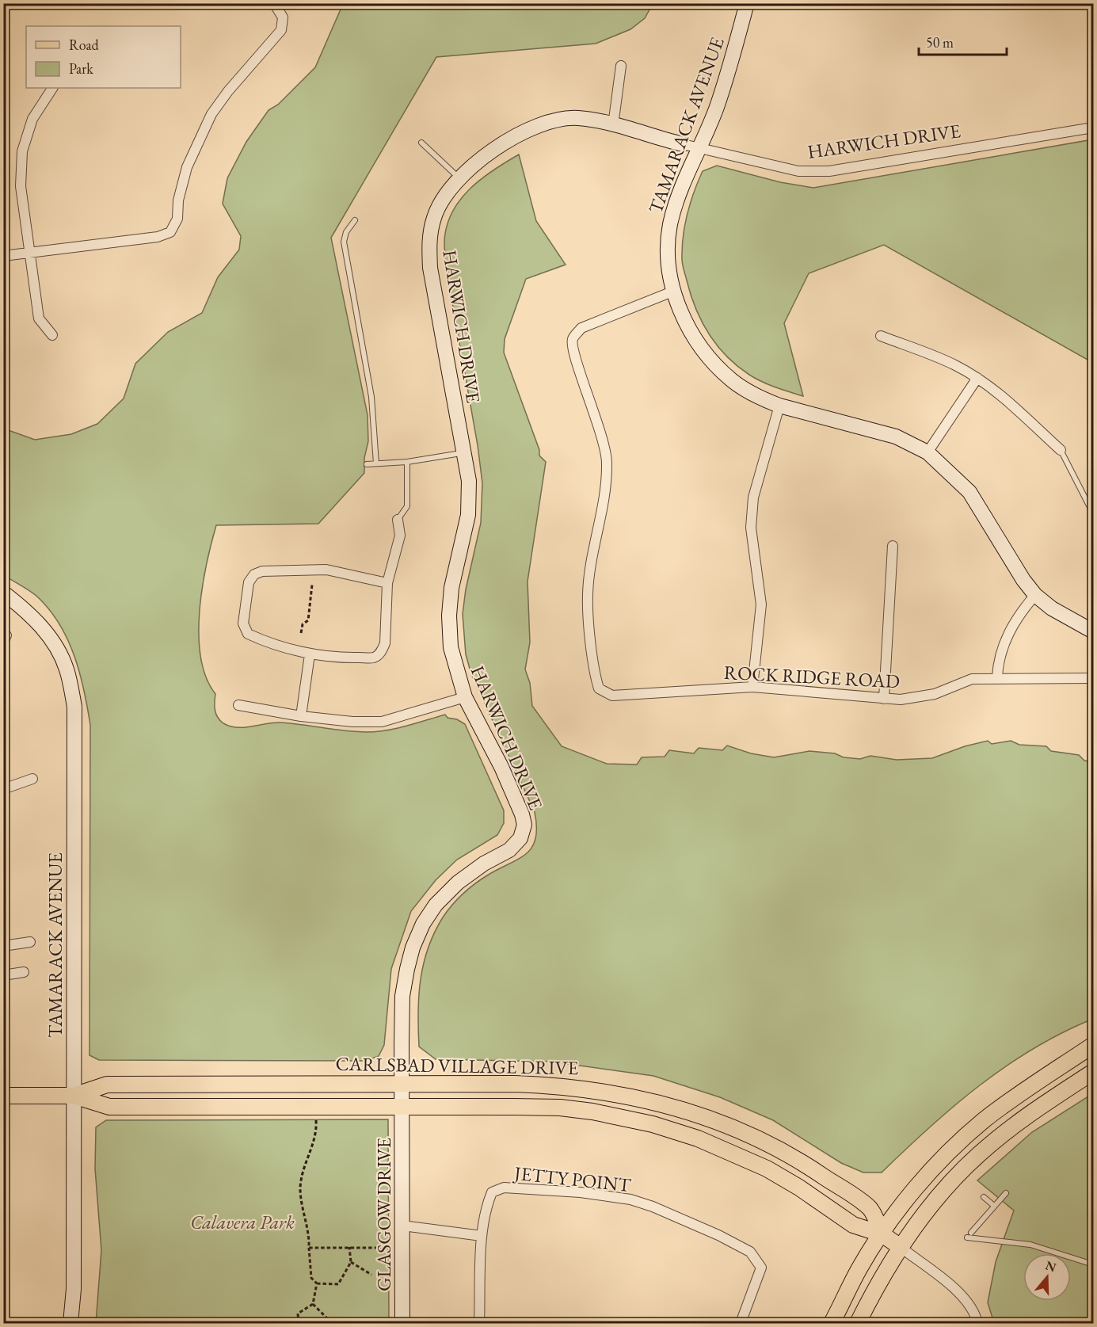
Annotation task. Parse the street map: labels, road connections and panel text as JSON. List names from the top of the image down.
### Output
{
  "streets": {
    "main road": [
      "TAMARACK AVENUE",
      "HARWICH DRIVE",
      "CARLSBAD VILLAGE DRIVE",
      "GLASGOW DRIVE"
    ],
    "street": ["ROCK RIDGE ROAD", "JETTY POINT"]
  },
  "crossings": [
    ["TAMARACK AVENUE", "HARWICH DRIVE"],
    ["TAMARACK AVENUE", "ROCK RIDGE ROAD"],
    ["TAMARACK AVENUE", "CARLSBAD VILLAGE DRIVE"],
    ["HARWICH DRIVE", "CARLSBAD VILLAGE DRIVE"],
    ["HARWICH DRIVE", "GLASGOW DRIVE"],
    ["CARLSBAD VILLAGE DRIVE", "GLASGOW DRIVE"]
  ],
  "parks": ["Calavera Park"],
  "legend": ["Road", "Park"],
  "scale_bar": "50 m",
  "north": "top"
}
